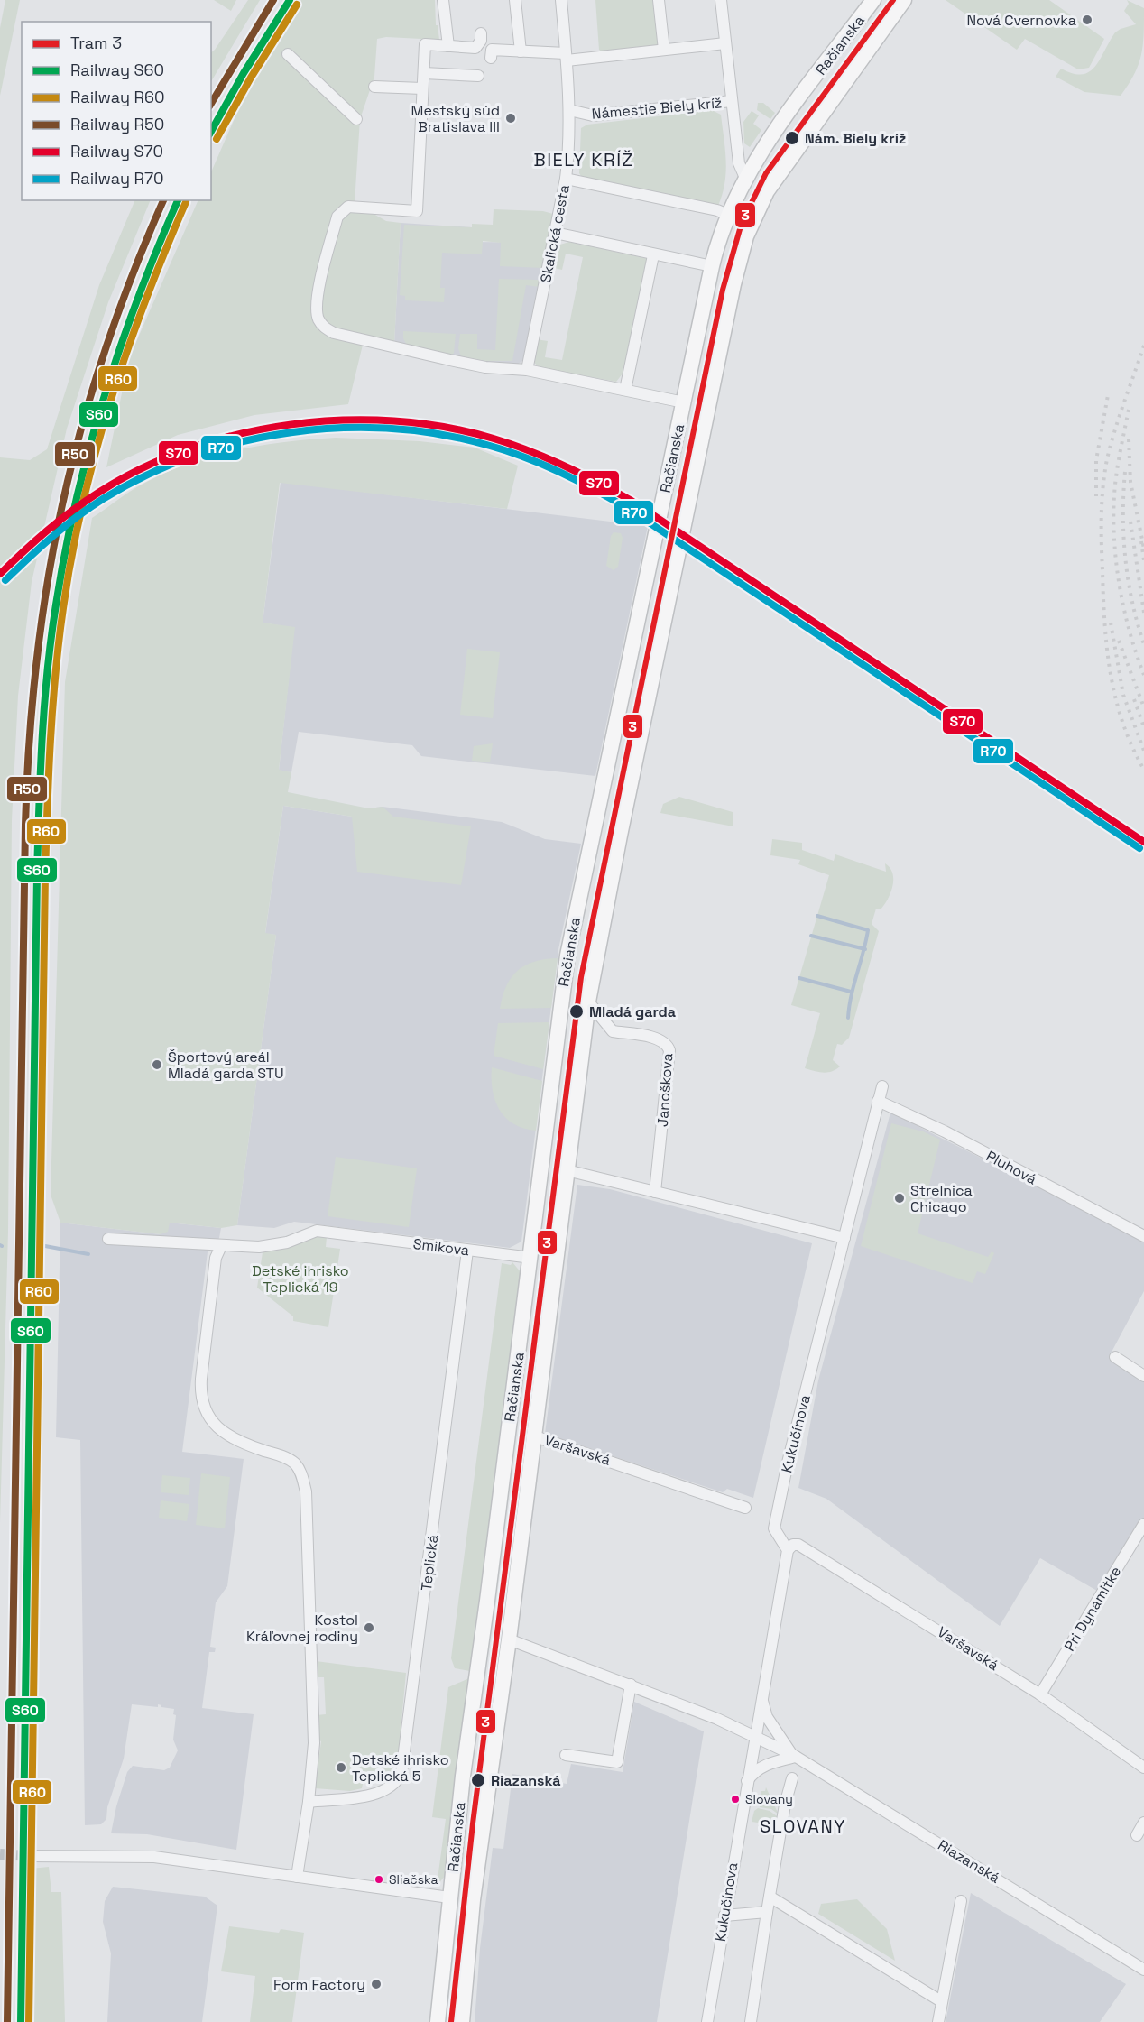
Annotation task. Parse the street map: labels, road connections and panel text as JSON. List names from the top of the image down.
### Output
{
  "streets": {
    "main road": ["Račianska"],
    "street": [
      "Námestie Biely kríž",
      "Skalická cesta",
      "Janoškova",
      "Pluhová",
      "Smikova",
      "Kukučínova",
      "Varšavská",
      "Teplická",
      "Pri Dynamitke",
      "Riazanská"
    ]
  },
  "crossings": [
    ["Račianska", "Námestie Biely kríž"],
    ["Račianska", "Janoškova"],
    ["Račianska", "Smikova"],
    ["Račianska", "Varšavská"],
    ["Račianska", "Riazanská"],
    ["Námestie Biely kríž", "Skalická cesta"],
    ["Pluhová", "Kukučínova"],
    ["Smikova", "Teplická"],
    ["Kukučínova", "Varšavská"],
    ["Kukučínova", "Riazanská"],
    ["Varšavská", "Pri Dynamitke"]
  ],
  "districts": ["BIELY KRÍŽ", "SLOVANY"],
  "parks": ["Detské ihrisko Teplická 19"],
  "places": [
    "Nová Cvernovka",
    "Mestský súd Bratislava III",
    "Nám. Biely kríž",
    "Mladá garda",
    "Športový areál Mladá garda STU",
    "Strelnica Chicago",
    "Kostol Kráľovnej rodiny",
    "Detské ihrisko Teplická 5",
    "Riazanská",
    "Slovany",
    "Sliačska",
    "Form Factory"
  ],
  "lines": [
    "tram line 3",
    "rail line S60",
    "rail line R50",
    "rail line R60",
    "rail line S70",
    "rail line R70"
  ],
  "legend": [
    "Tram 3",
    "Railway S60",
    "Railway R60",
    "Railway R50",
    "Railway S70",
    "Railway R70"
  ]
}
